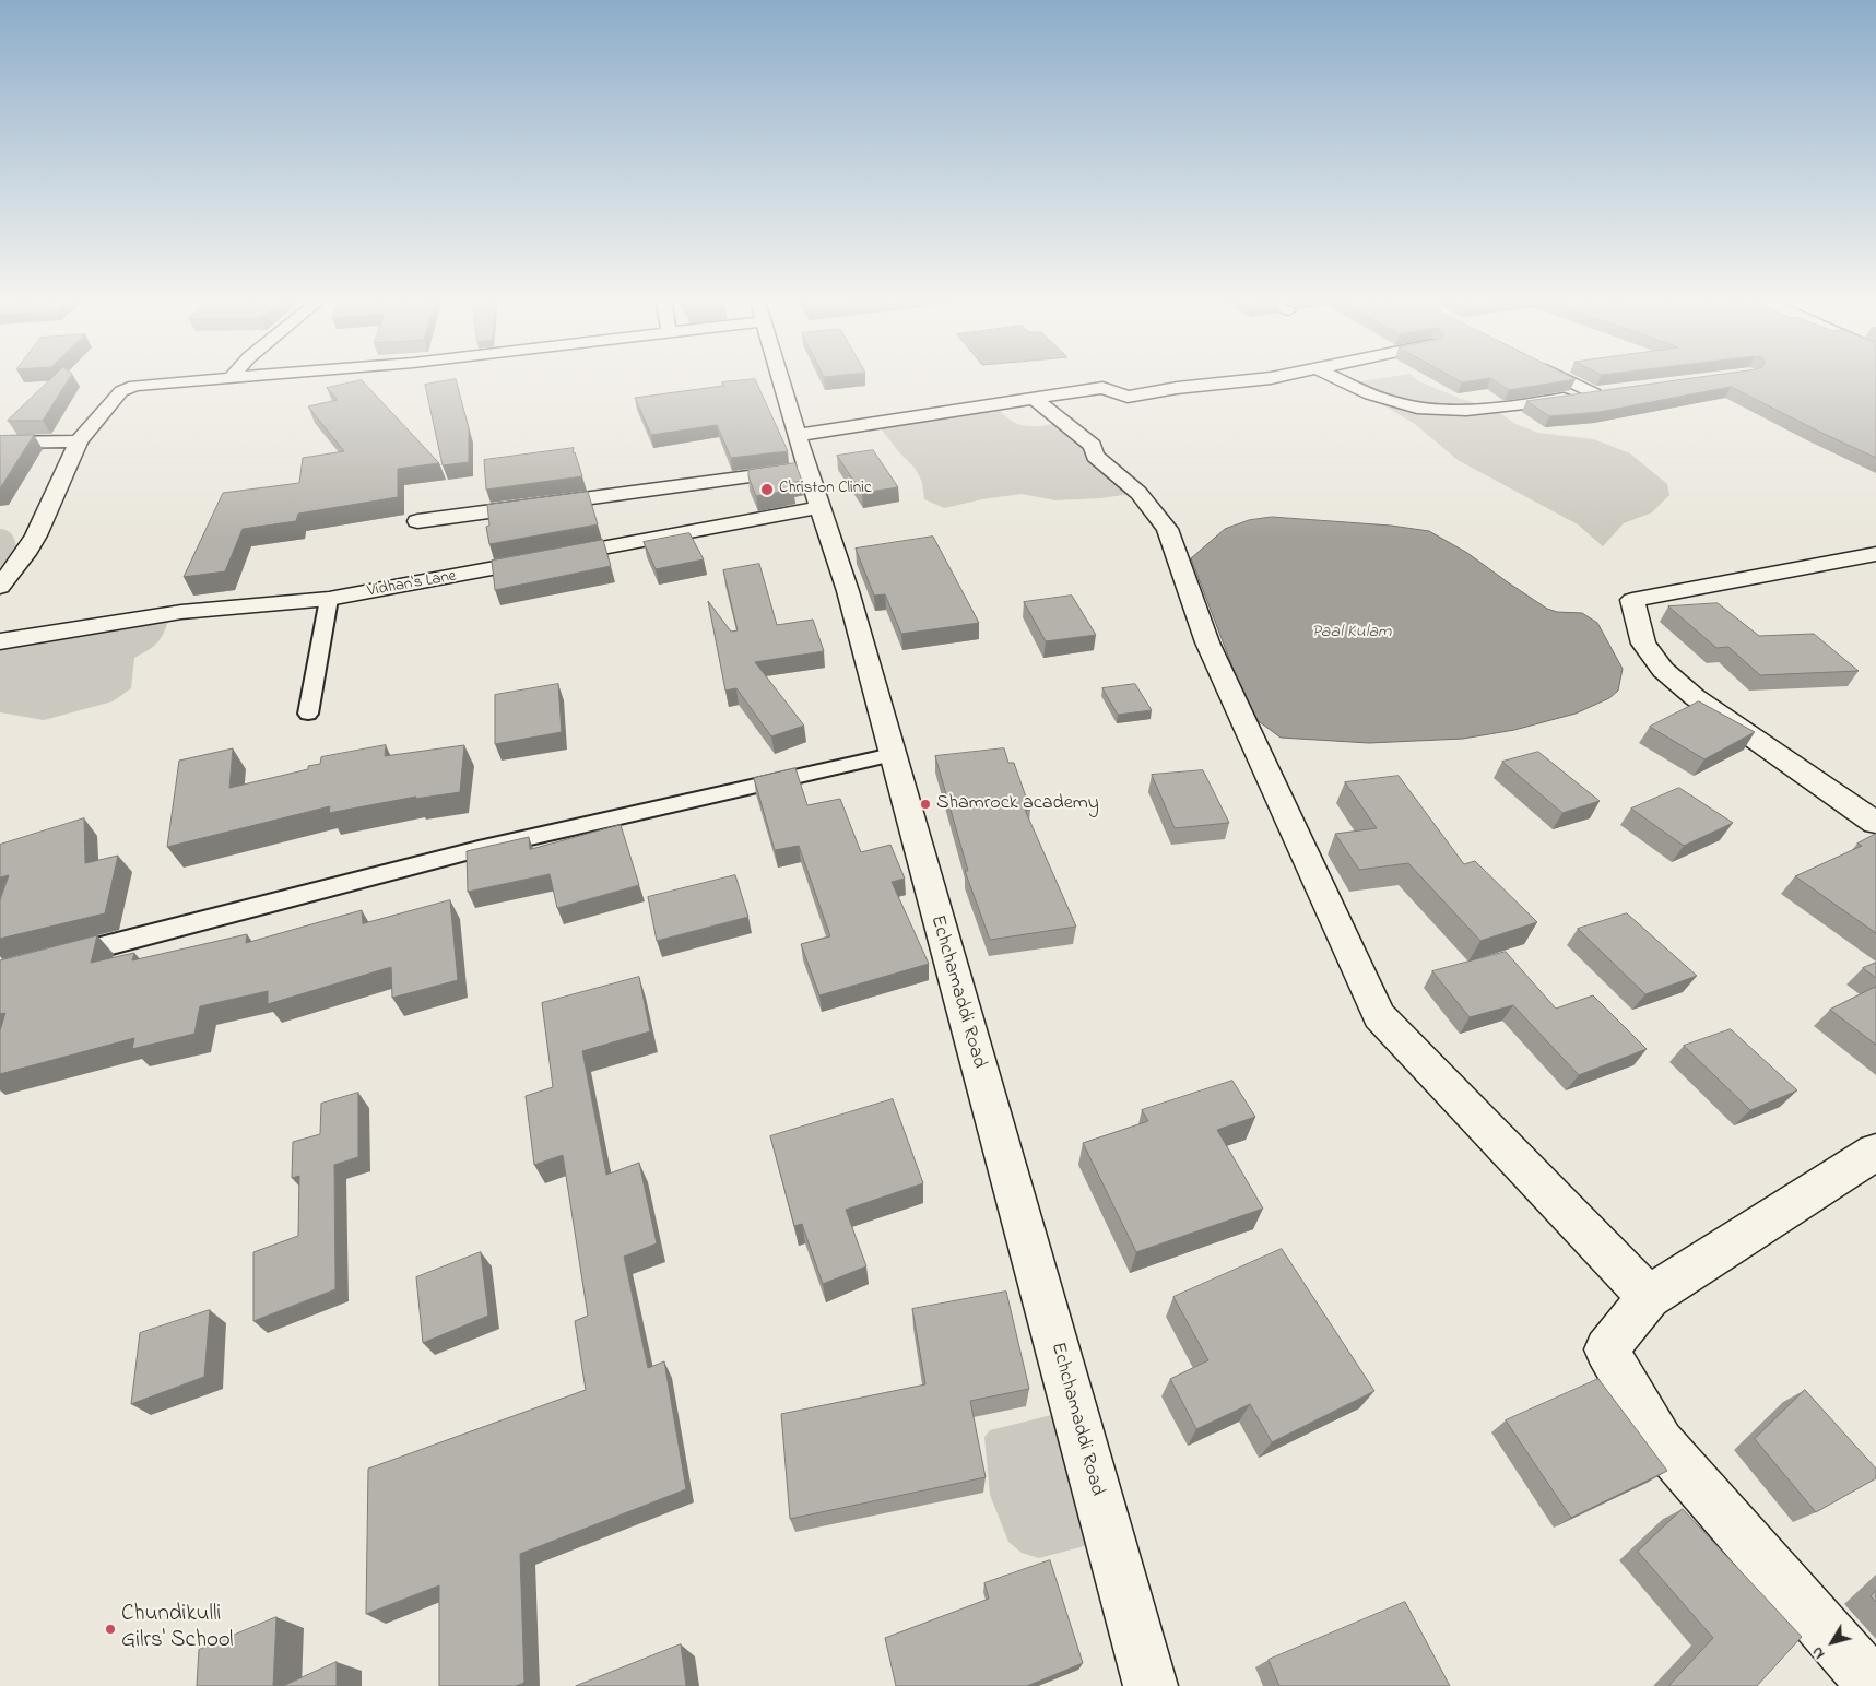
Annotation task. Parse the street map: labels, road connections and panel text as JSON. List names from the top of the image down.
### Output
{
  "streets": {
    "street": ["Vidhan's Lane", "Echchamaddi Road"]
  },
  "crossings": [
    ["Vidhan's Lane", "Echchamaddi Road"]
  ],
  "water": ["Paal Kulam"],
  "places": ["Christon Clinic", "Shamrock academy", "Chundikulli Gilrs' School"],
  "north": "bottom left"
}
